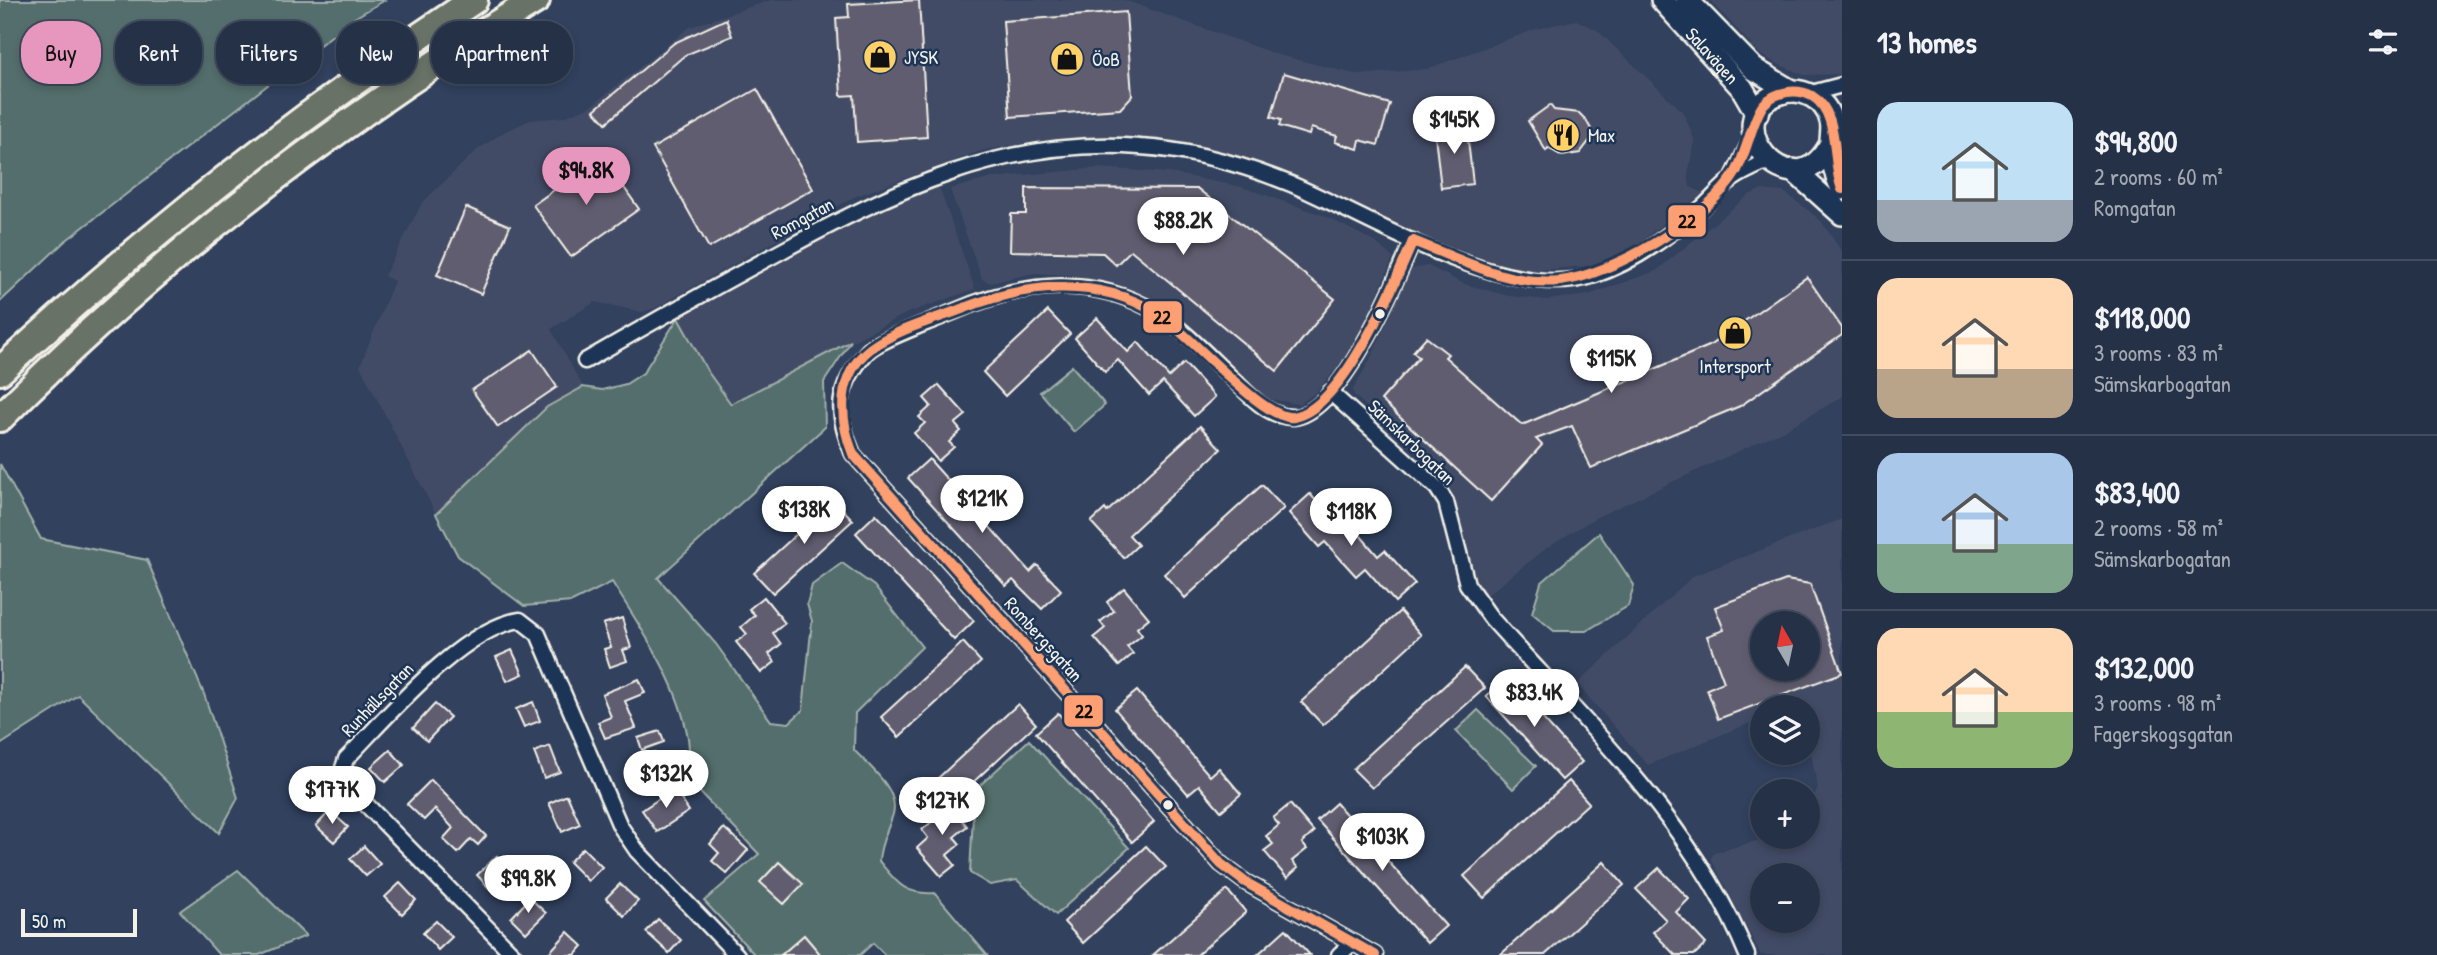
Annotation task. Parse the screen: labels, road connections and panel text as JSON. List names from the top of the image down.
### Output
{
  "streets": {
    "main road": ["Salavägen"],
    "street": [
      "Romgatan",
      "Sämskarbogatan",
      "Rombergsgatan",
      "Runhällsgatan"
    ]
  },
  "crossings": [
    ["Salavägen", "Romgatan"],
    ["Sämskarbogatan", "Rombergsgatan"]
  ],
  "places": {
    "shop": ["JYSK", "ÖoB", "Intersport"],
    "restaurant": ["Max"]
  },
  "lines": ["transit line 22"],
  "scale_bar": "50 m",
  "north": "top",
  "page": {
    "heading": "13 homes",
    "chip": [
      "Buy",
      "Rent",
      "Filters",
      "New",
      "Apartment"
    ],
    "list": [
      {
        "name": "$94,800",
        "note": "2 rooms · 60 m² · Romgatan"
      },
      {
        "name": "$118,000",
        "note": "3 rooms · 83 m² · Sämskarbogatan"
      },
      {
        "name": "$83,400",
        "note": "2 rooms · 58 m² · Sämskarbogatan"
      },
      {
        "name": "$132,000",
        "note": "3 rooms · 98 m² · Fagerskogsgatan"
      }
    ],
    "price": [
      "$145K",
      "$94.8K",
      "$88.2K",
      "$115K",
      "$121K",
      "$138K",
      "$118K",
      "$83.4K",
      "$132K",
      "$177K",
      "$127K",
      "$103K",
      "$99.8K"
    ],
    "map_buttons": ["+", "−"],
    "scale": "50 m"
  }
}
